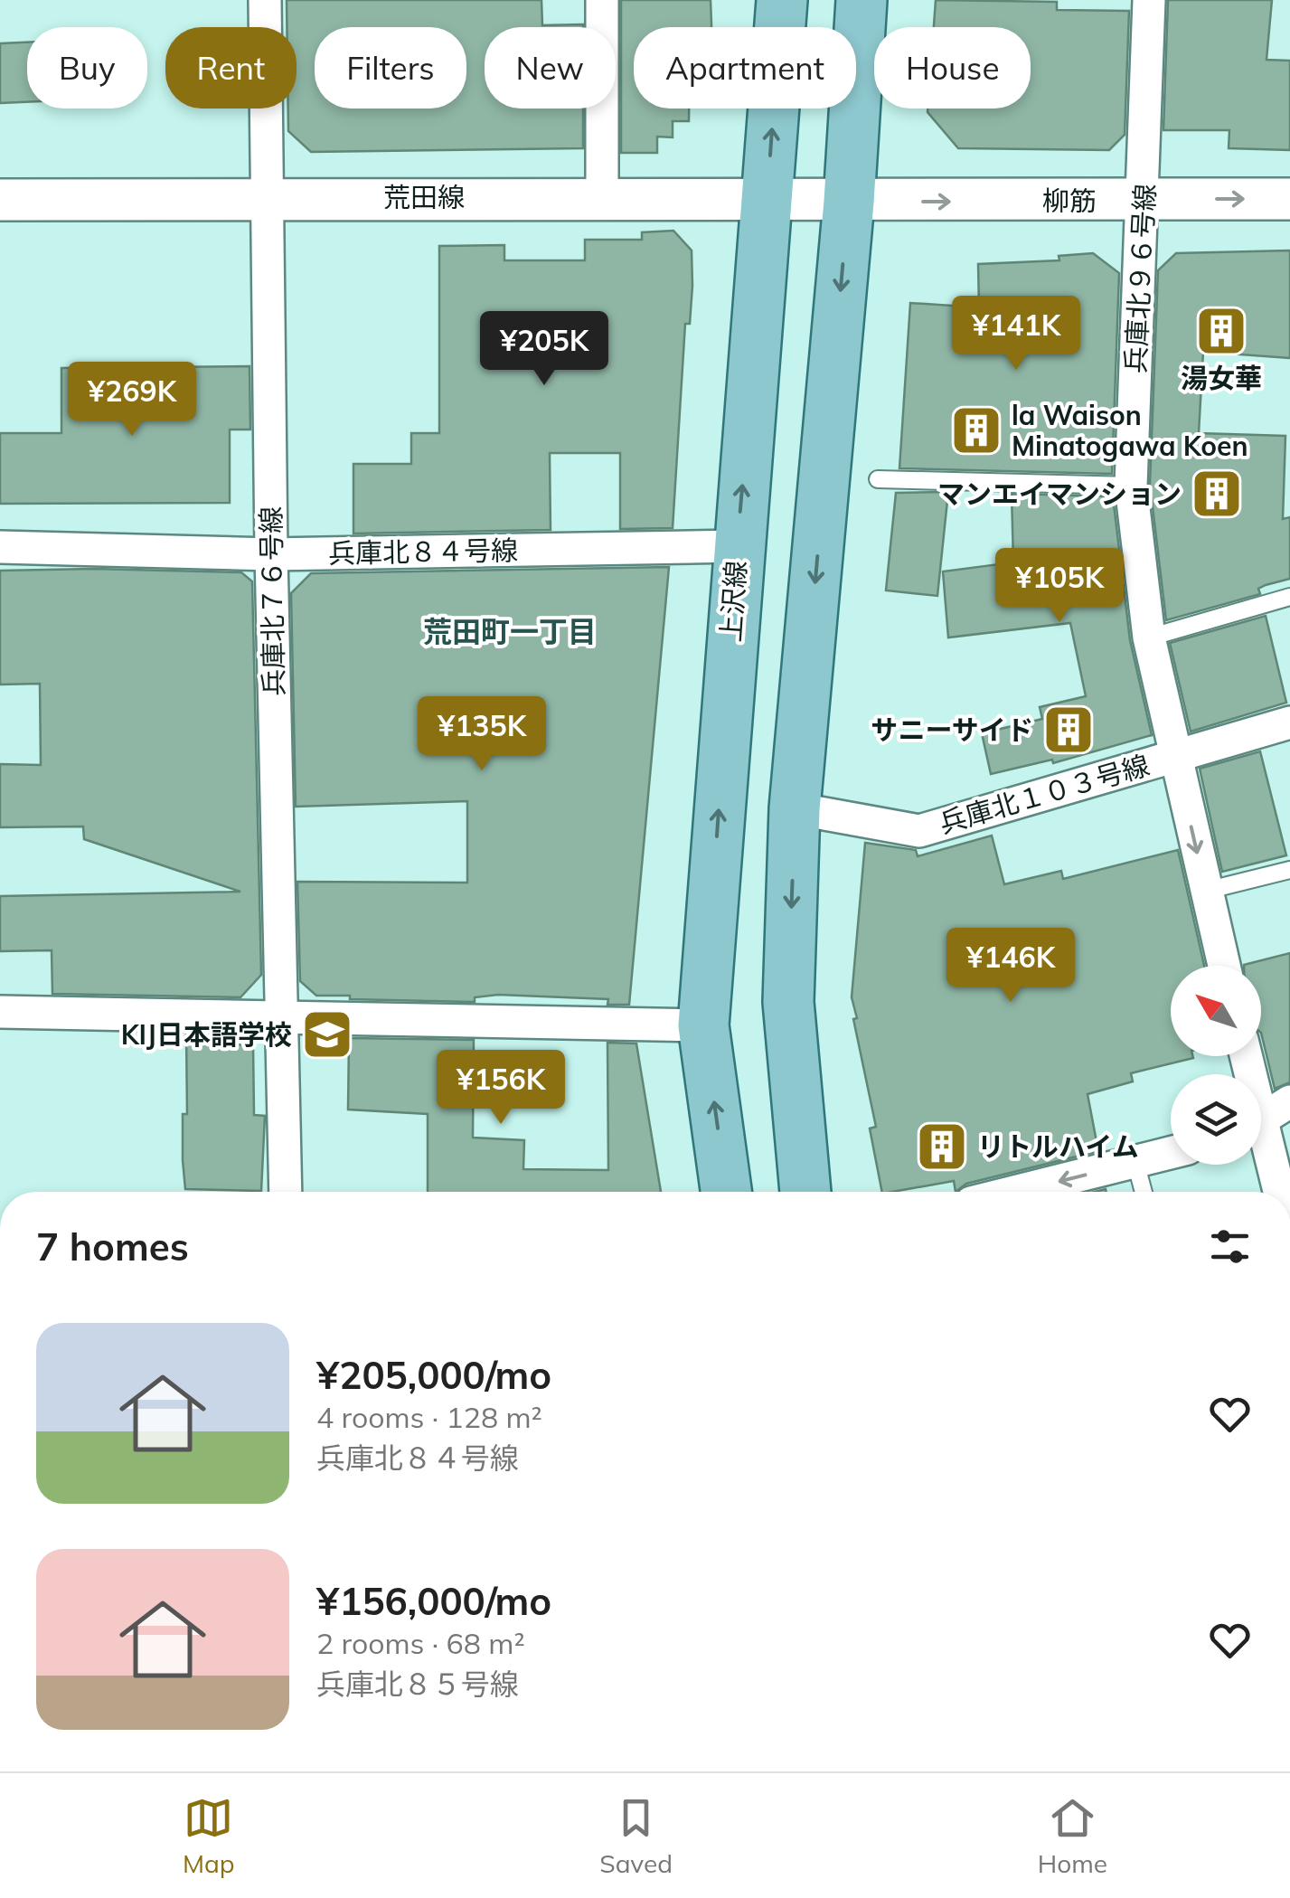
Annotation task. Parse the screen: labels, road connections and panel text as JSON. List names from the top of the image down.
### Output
{
  "streets": {
    "main road": ["上沢線"],
    "street": [
      "荒田線",
      "柳筋",
      "兵庫北９６号線",
      "兵庫北８４号線",
      "兵庫北７６号線",
      "兵庫北１０３号線"
    ]
  },
  "crossings": [
    ["荒田線", "柳筋"],
    ["荒田線", "兵庫北７６号線"],
    ["荒田線", "上沢線"],
    ["柳筋", "兵庫北９６号線"],
    ["兵庫北９６号線", "兵庫北１０３号線"],
    ["兵庫北８４号線", "兵庫北７６号線"],
    ["兵庫北８４号線", "上沢線"]
  ],
  "one_way": ["柳筋"],
  "districts": ["荒田町一丁目"],
  "places": {
    "building": [
      "湯女華",
      "la Waison Minatogawa Koen",
      "マンエイマンション",
      "サニーサイド",
      "リトルハイム"
    ],
    "school or university": ["KIJ日本語学校"]
  },
  "north": "top left",
  "page": {
    "chip": [
      "Buy",
      "Rent",
      "Filters",
      "New",
      "Apartment",
      "House"
    ],
    "price": [
      "¥141K",
      "¥205K",
      "¥269K",
      "¥105K",
      "¥135K",
      "¥146K",
      "¥156K"
    ],
    "heading": "7 homes",
    "list": [
      {
        "name": "¥205,000/mo",
        "note": "4 rooms · 128 m² · 兵庫北８４号線"
      },
      {
        "name": "¥156,000/mo",
        "note": "2 rooms · 68 m² · 兵庫北８５号線"
      }
    ],
    "tabs": ["Map", "Saved", "Home"]
  }
}
